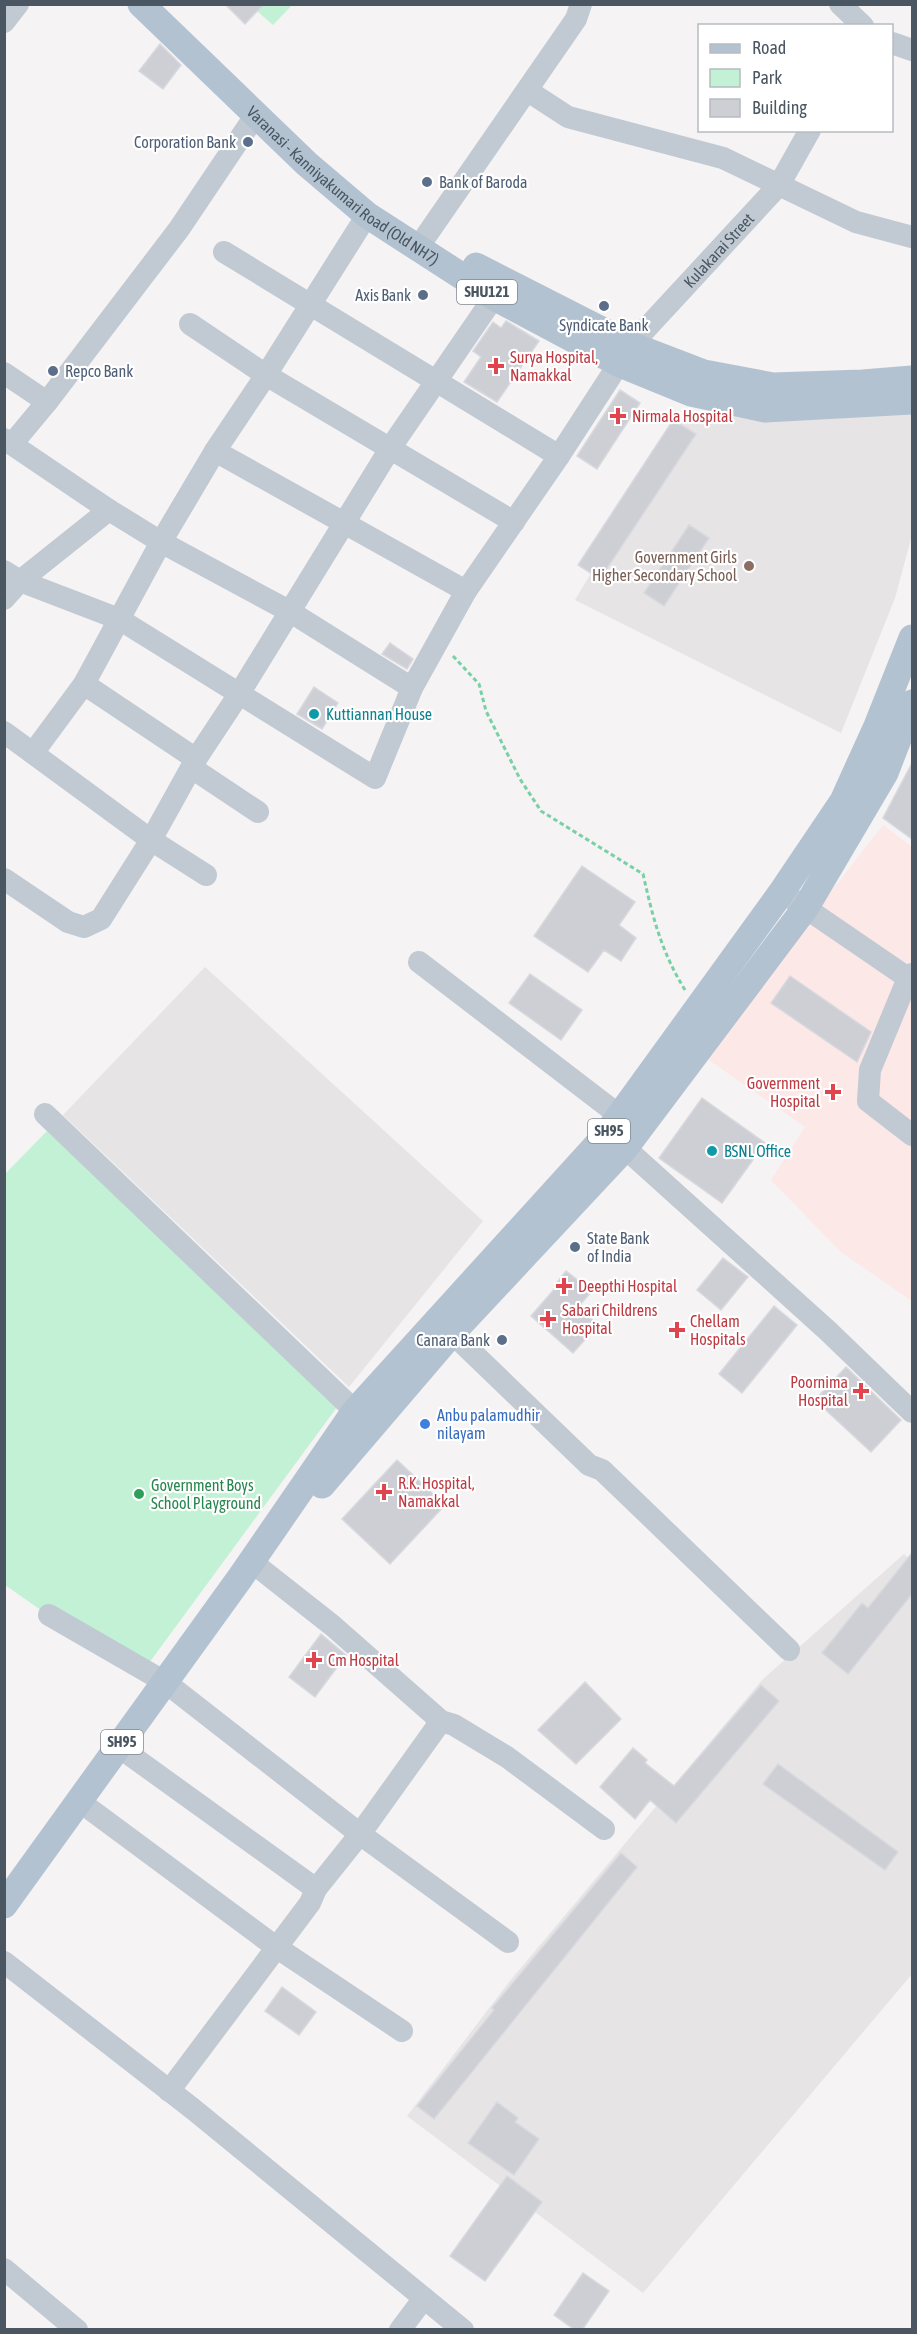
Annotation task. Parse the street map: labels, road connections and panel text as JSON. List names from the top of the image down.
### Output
{
  "streets": {
    "main road": ["Varanasi - Kanniyakumari Road (Old NH7)", "SHU121", "SH95"],
    "street": ["Kulakarai Street"]
  },
  "crossings": [
    ["Varanasi - Kanniyakumari Road (Old NH7)", "Kulakarai Street"]
  ],
  "places": {
    "other": [
      "Corporation Bank",
      "Bank of Baroda",
      "Axis Bank",
      "Syndicate Bank",
      "Repco Bank",
      "Government Girls Higher Secondary School",
      "Kuttiannan House",
      "BSNL Office",
      "State Bank of India",
      "Canara Bank",
      "Anbu palamudhir nilayam",
      "Government Boys School Playground"
    ],
    "health": [
      "Surya Hospital, Namakkal",
      "Nirmala Hospital",
      "Government Hospital",
      "Deepthi Hospital",
      "Sabari Childrens Hospital",
      "Chellam Hospitals",
      "Poornima Hospital",
      "R.K. Hospital, Namakkal",
      "Cm Hospital"
    ]
  },
  "legend": ["Road", "Park", "Building"]
}
